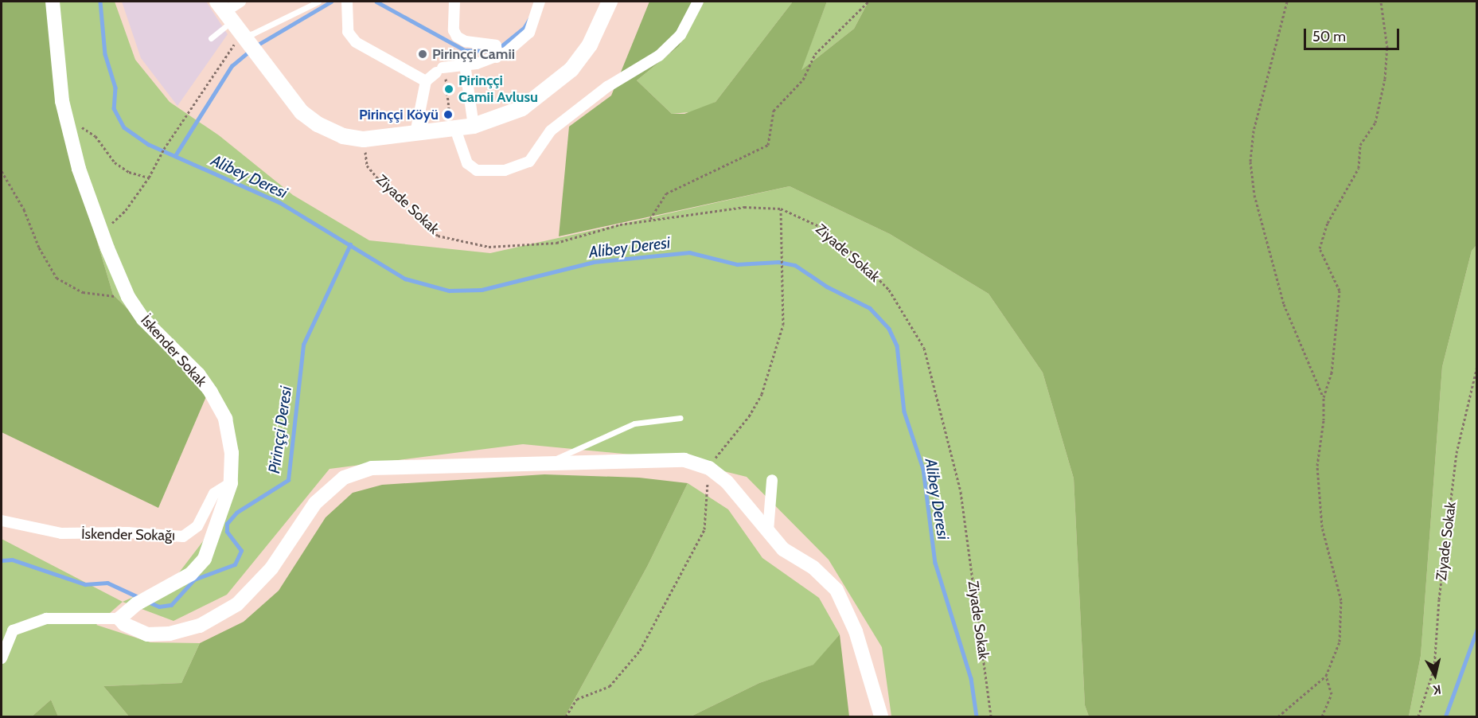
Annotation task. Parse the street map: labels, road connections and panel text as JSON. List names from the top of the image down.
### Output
{
  "streets": {
    "street": ["İskender Sokak", "İskender Sokağı"],
    "path": ["Ziyade Sokak"]
  },
  "crossings": [
    ["İskender Sokak", "İskender Sokağı"]
  ],
  "water": ["Alibey Deresi", "Pirinççi Deresi"],
  "places": ["Pirinççi Camii", "Pirinççi Camii Avlusu", "Pirinççi Köyü"],
  "scale_bar": "50 m",
  "north": "bottom"
}
